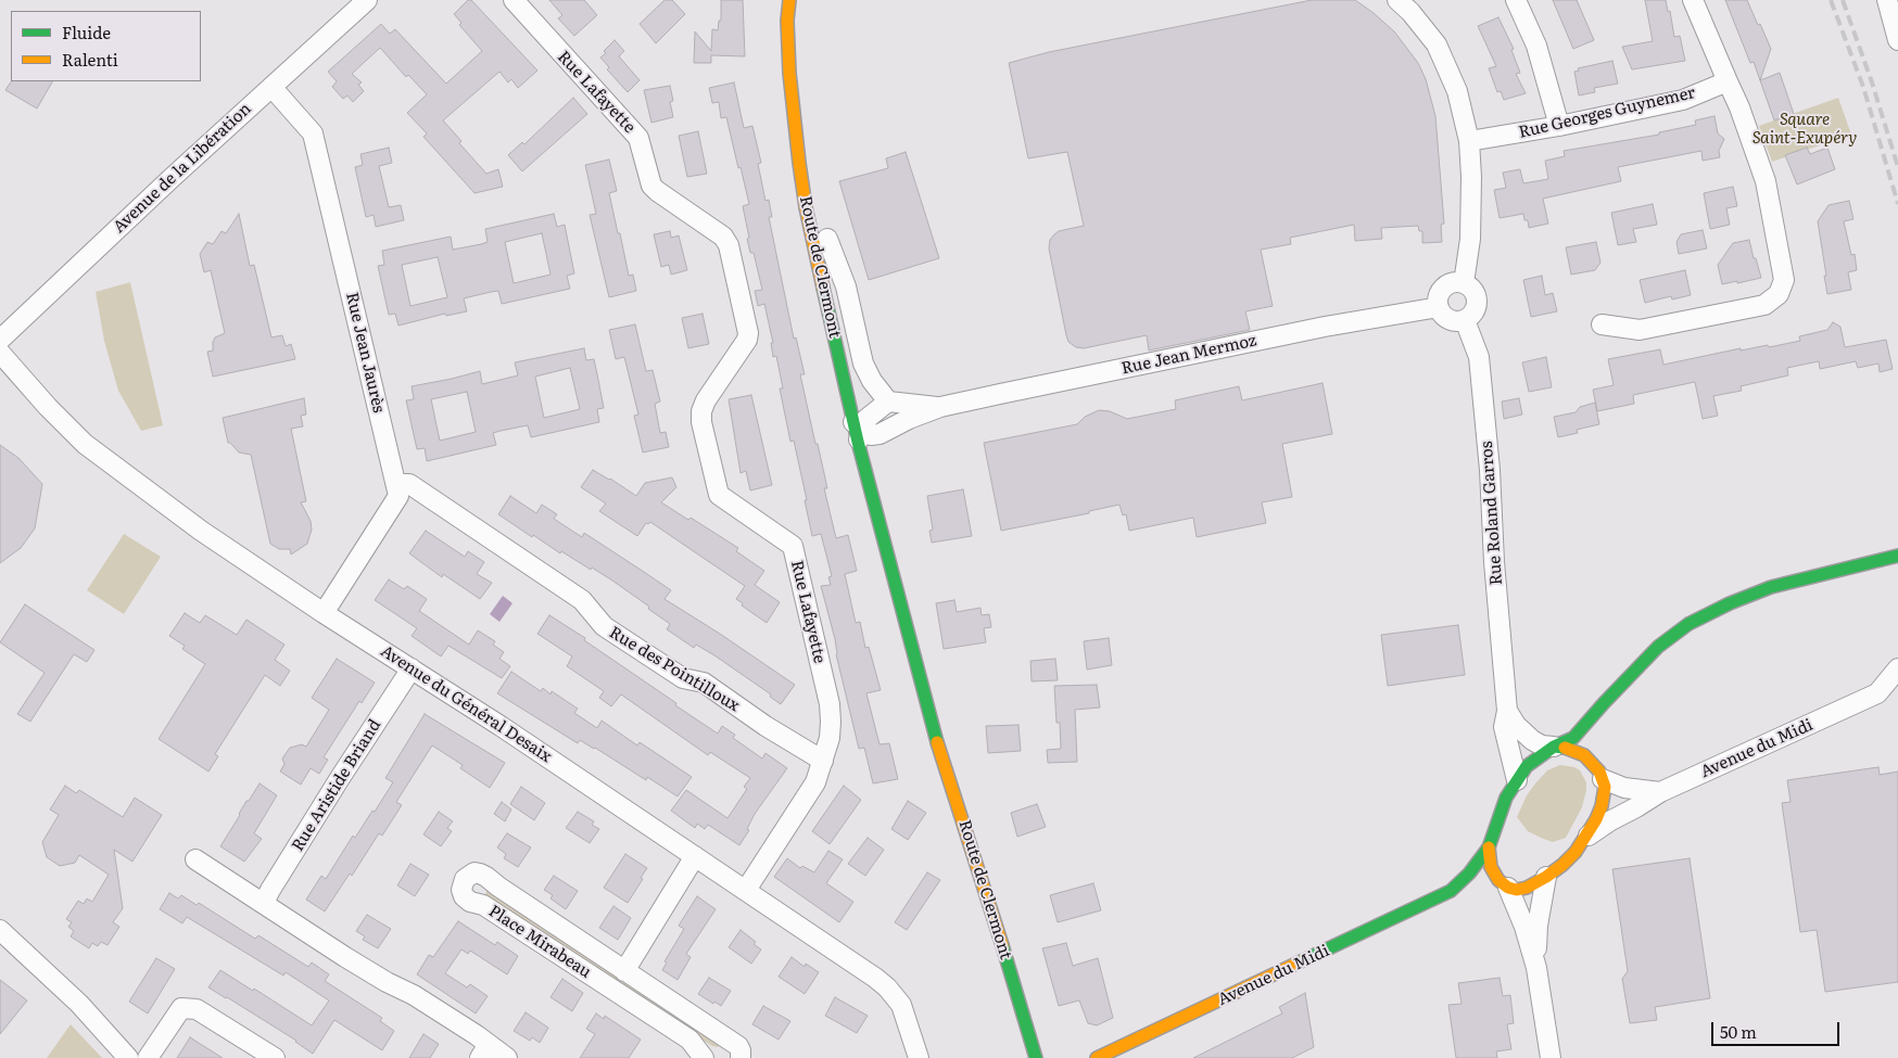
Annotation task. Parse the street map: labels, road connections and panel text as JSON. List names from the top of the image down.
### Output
{
  "streets": {
    "main road": ["Route de Clermont", "Avenue du Midi"],
    "street": [
      "Rue Lafayette",
      "Rue Georges Guynemer",
      "Avenue de la Libération",
      "Rue Jean Jaurès",
      "Rue Jean Mermoz",
      "Rue Roland Garros",
      "Rue des Pointilloux",
      "Avenue du Général Desaix",
      "Rue Aristide Briand",
      "Place Mirabeau"
    ]
  },
  "crossings": [
    ["Rue Lafayette", "Rue des Pointilloux"],
    ["Rue Lafayette", "Avenue du Général Desaix"],
    ["Avenue de la Libération", "Rue Jean Jaurès"],
    ["Route de Clermont", "Rue Jean Mermoz"],
    ["Rue Jean Jaurès", "Rue des Pointilloux"],
    ["Rue Jean Jaurès", "Avenue du Général Desaix"],
    ["Rue Jean Mermoz", "Rue Roland Garros"],
    ["Avenue du Général Desaix", "Rue Aristide Briand"]
  ],
  "parks": ["Square Saint-Exupéry"],
  "legend": ["Fluide", "Ralenti"],
  "scale_bar": "50 m"
}
